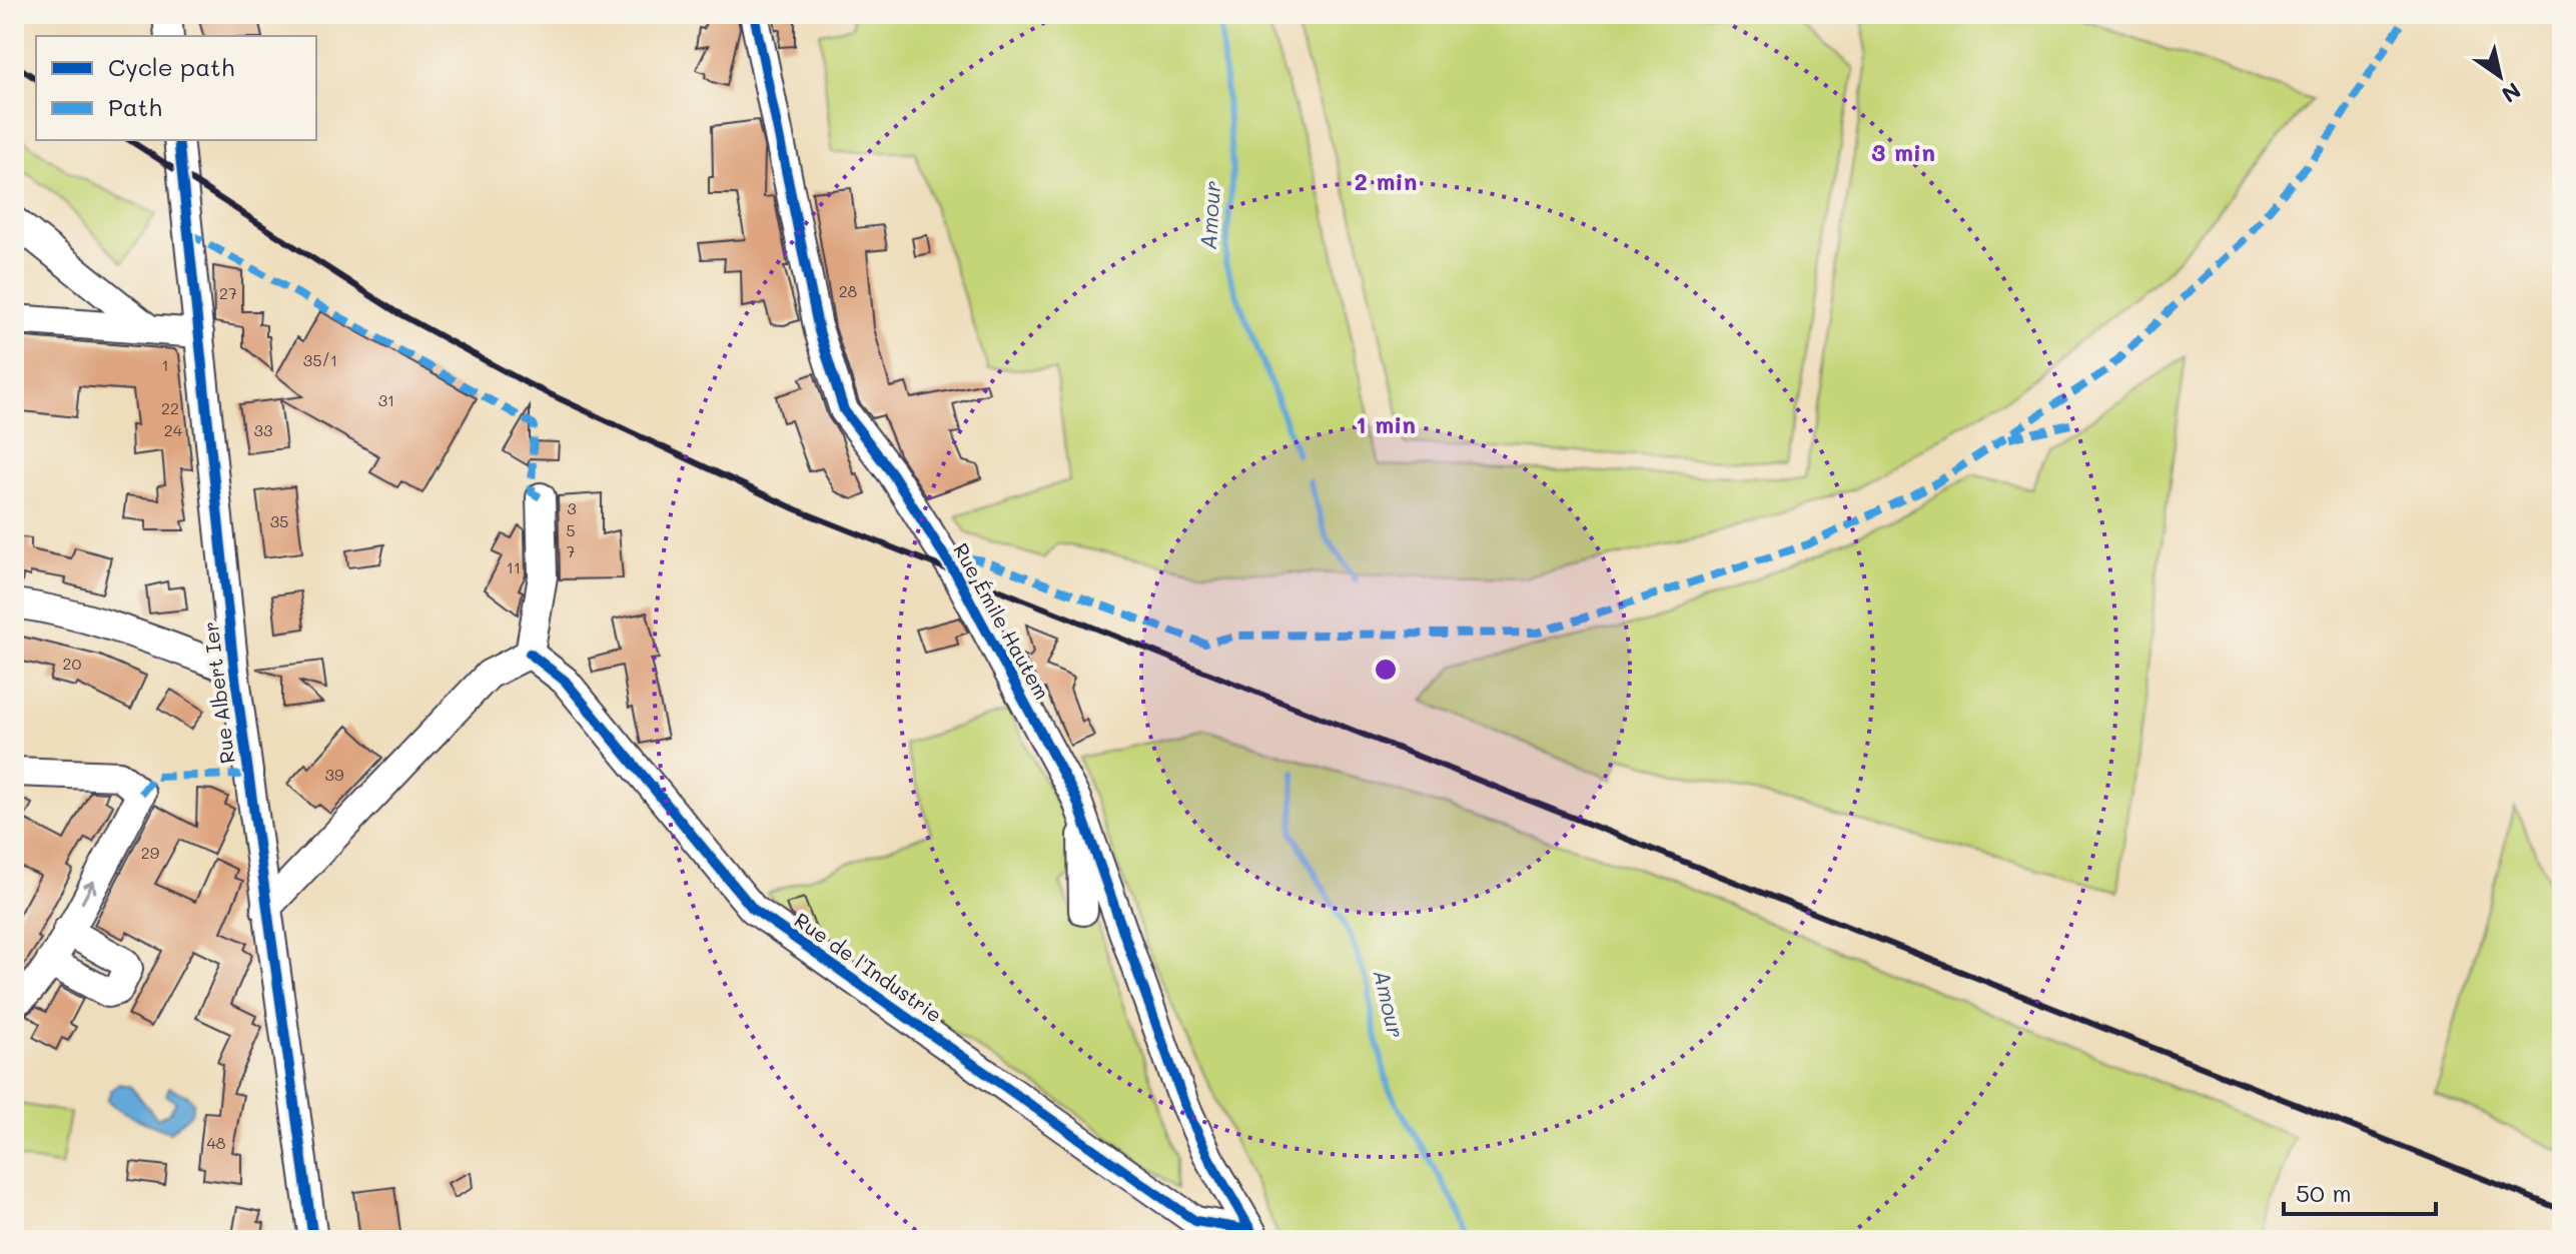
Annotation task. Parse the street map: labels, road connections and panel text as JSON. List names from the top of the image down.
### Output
{
  "streets": {
    "street": ["Rue Émile Hautem", "Rue Albert Ier", "Rue de l'Industrie"]
  },
  "crossings": [
    ["Rue Émile Hautem", "Rue de l'Industrie"]
  ],
  "water": ["Amour"],
  "house_numbers": [
    "28",
    "27",
    "35/1",
    "1",
    "31",
    "22",
    "24",
    "33",
    "3",
    "35",
    "5",
    "7",
    "11",
    "20",
    "39",
    "29",
    "48"
  ],
  "legend": ["Cycle path", "Path"],
  "scale_bar": "50 m",
  "north": "bottom right",
  "rings": ["3 min", "2 min", "1 min"]
}
